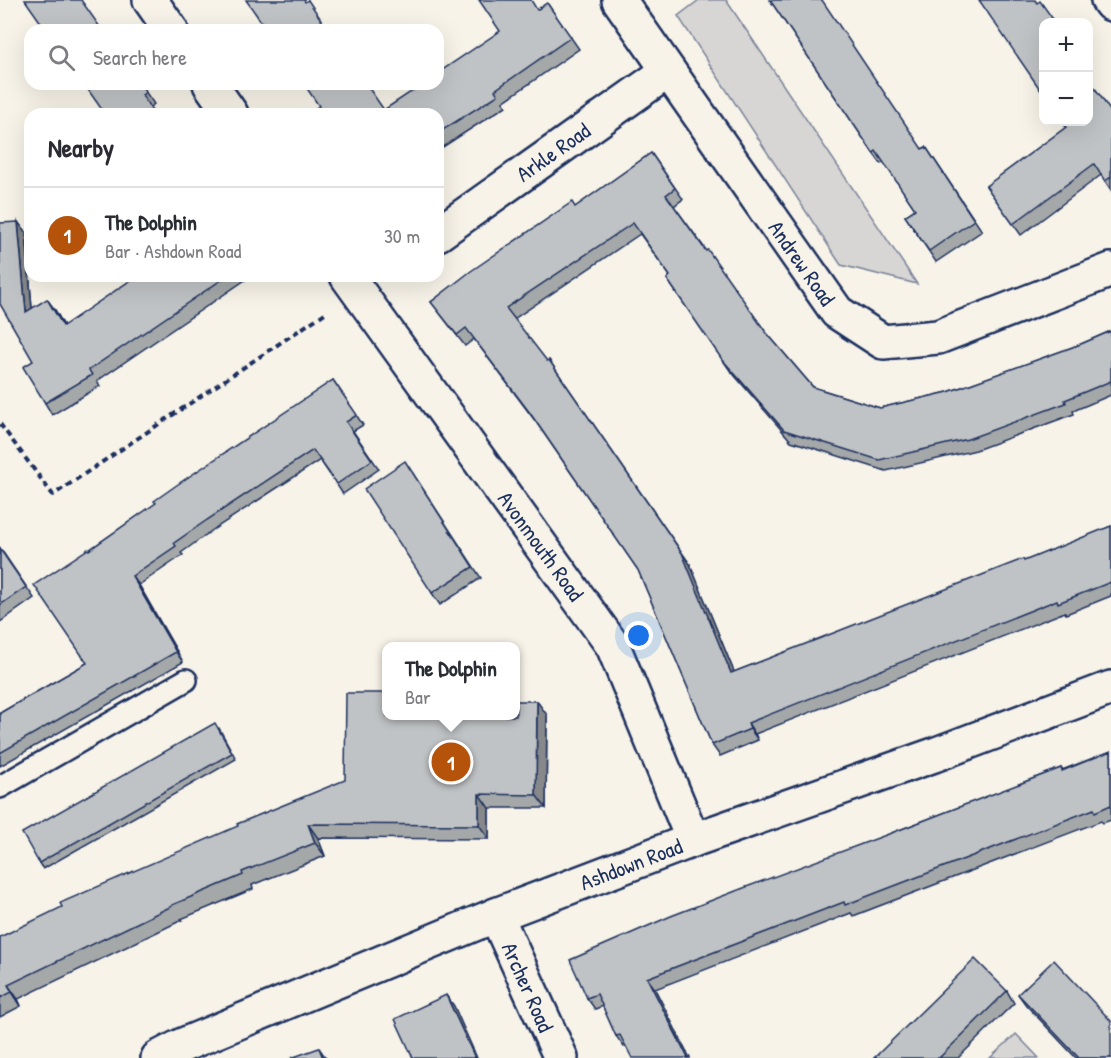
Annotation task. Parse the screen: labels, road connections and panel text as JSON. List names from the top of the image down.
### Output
{
  "streets": {
    "street": [
      "Arkle Road",
      "Andrew Road",
      "Avonmouth Road",
      "Ashdown Road",
      "Archer Road"
    ]
  },
  "crossings": [
    ["Arkle Road", "Andrew Road"],
    ["Avonmouth Road", "Ashdown Road"],
    ["Ashdown Road", "Archer Road"]
  ],
  "page": {
    "map_buttons": ["+", "−"],
    "search": "Search here",
    "heading": "Nearby",
    "list": [
      {
        "mark": "1",
        "name": "The Dolphin",
        "note": "Bar · Ashdown Road",
        "value": "30 m"
      }
    ],
    "popup": ["The Dolphin", "Bar"],
    "pins": "1"
  }
}
